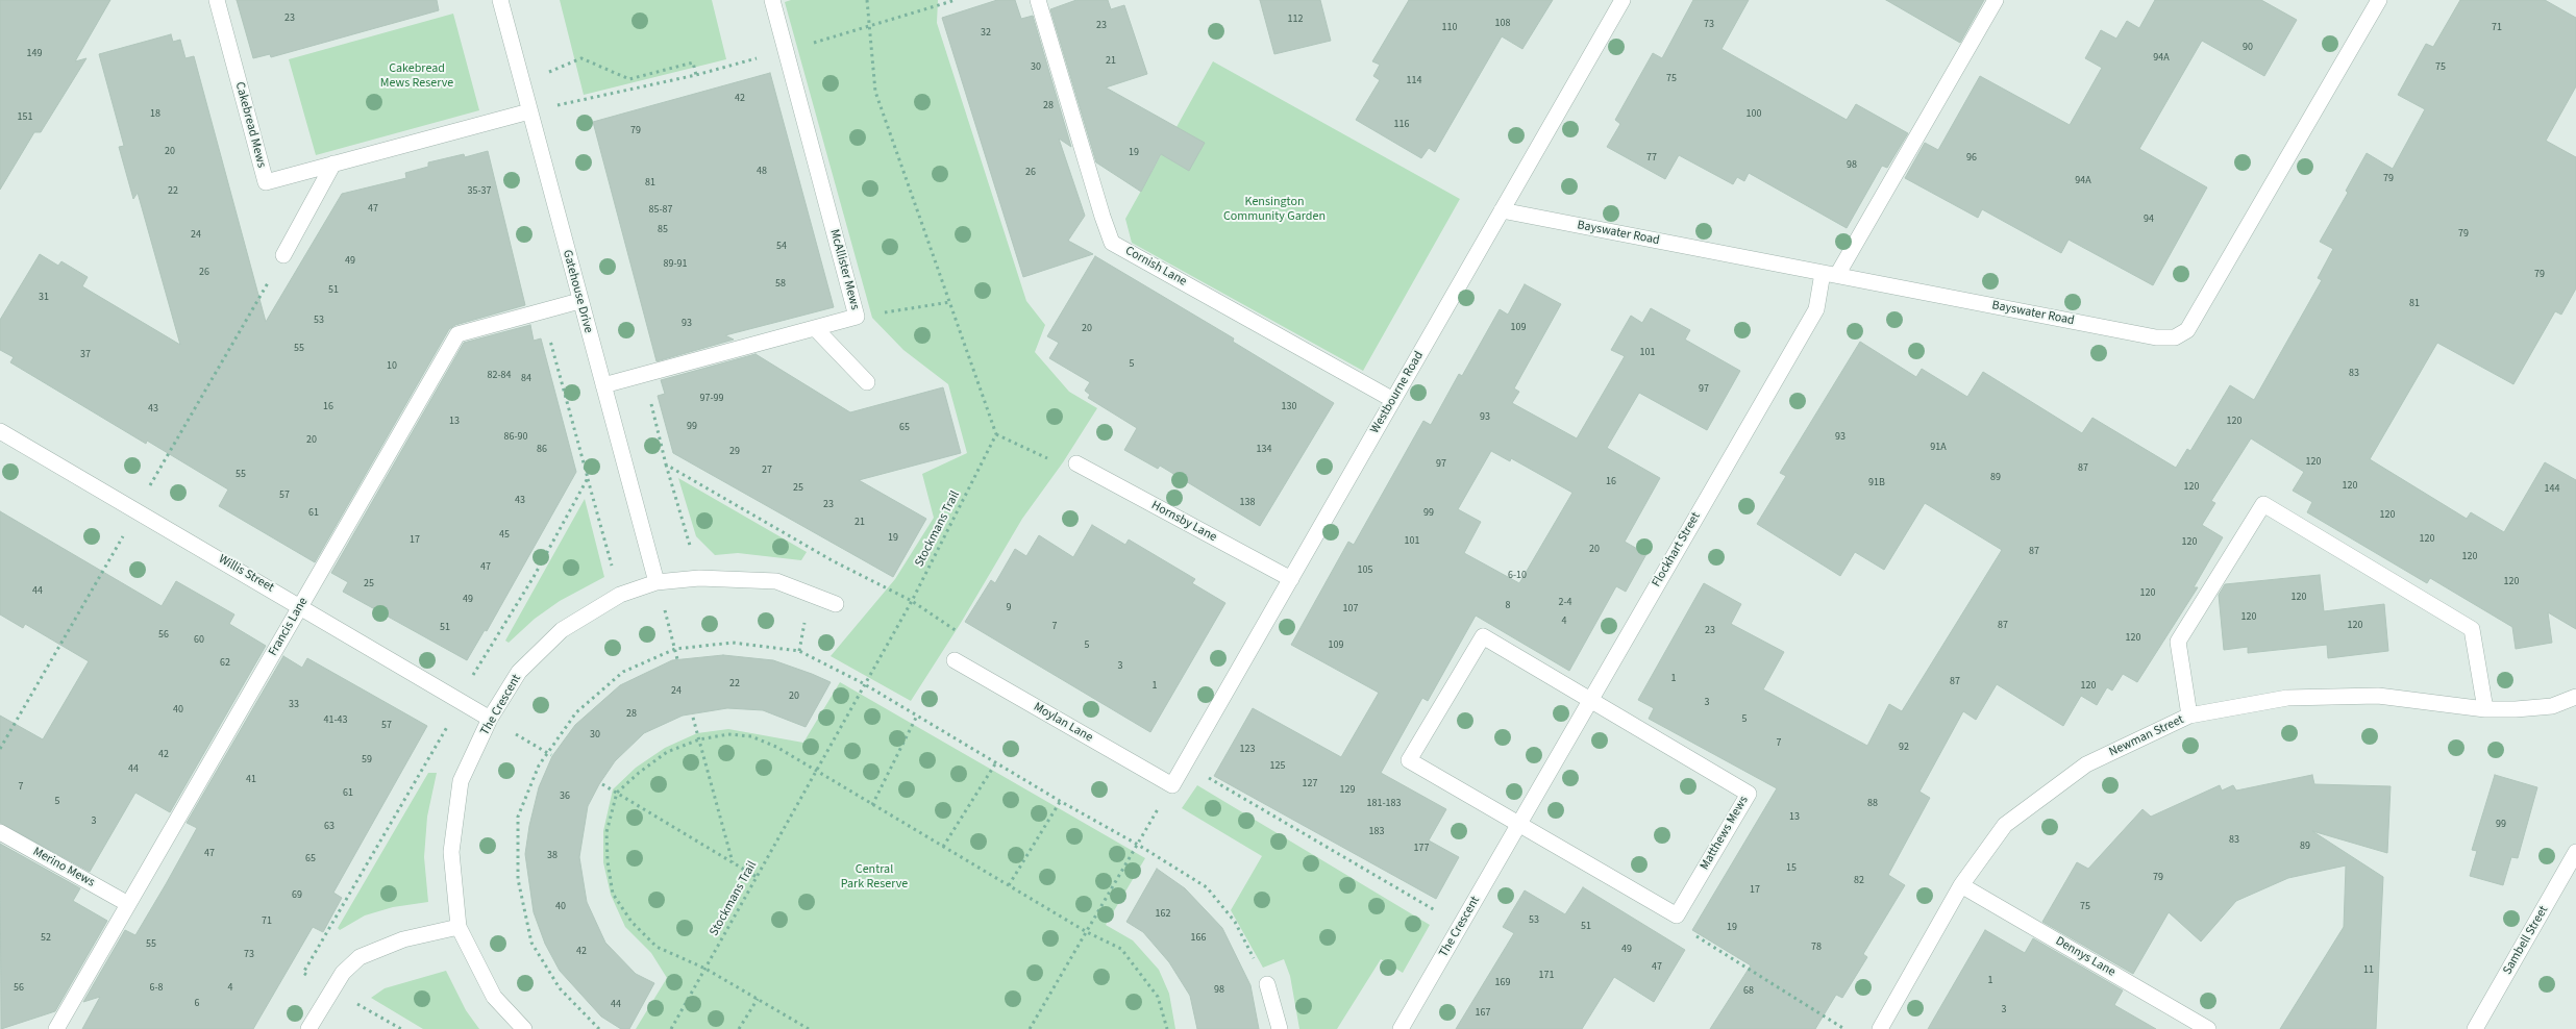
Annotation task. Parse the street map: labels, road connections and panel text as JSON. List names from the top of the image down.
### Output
{
  "streets": {
    "street": [
      "Cakebread Mews",
      "Bayswater Road",
      "Cornish Lane",
      "McAllister Mews",
      "Gatehouse Drive",
      "Westbourne Road",
      "Hornsby Lane",
      "Flockhart Street",
      "Willis Street",
      "Francis Lane",
      "The Crescent",
      "Moylan Lane",
      "Newman Street",
      "Matthews Mews",
      "Merino Mews",
      "Sambell Street",
      "Dennys Lane"
    ],
    "path": ["Stockmans Trail"]
  },
  "crossings": [
    ["Cakebread Mews", "Gatehouse Drive"],
    ["Bayswater Road", "Westbourne Road"],
    ["Bayswater Road", "Flockhart Street"],
    ["Cornish Lane", "Westbourne Road"],
    ["McAllister Mews", "Gatehouse Drive"],
    ["Gatehouse Drive", "Francis Lane"],
    ["Gatehouse Drive", "The Crescent"],
    ["Westbourne Road", "Hornsby Lane"],
    ["Westbourne Road", "Moylan Lane"],
    ["Flockhart Street", "The Crescent"],
    ["Flockhart Street", "Matthews Mews"],
    ["Willis Street", "Francis Lane"],
    ["Willis Street", "The Crescent"],
    ["Francis Lane", "Merino Mews"],
    ["The Crescent", "Matthews Mews"],
    ["Newman Street", "Dennys Lane"]
  ],
  "parks": ["Cakebread Mews Reserve", "Kensington Community Garden", "Central Park Reserve"],
  "house_numbers": [
    "23",
    "112",
    "108",
    "73",
    "23",
    "110",
    "71",
    "32",
    "90",
    "149",
    "94A",
    "21",
    "30",
    "75",
    "75",
    "114",
    "42",
    "28",
    "18",
    "100",
    "151",
    "116",
    "79",
    "20",
    "19",
    "77",
    "96",
    "98",
    "48",
    "26",
    "79",
    "94A",
    "81",
    "22",
    "35-37",
    "47",
    "85-87",
    "94",
    "85",
    "79",
    "24",
    "54",
    "49",
    "89-91",
    "26",
    "79",
    "58",
    "51",
    "31",
    "81",
    "53",
    "93",
    "109",
    "20",
    "55",
    "101",
    "37",
    "5",
    "10",
    "83",
    "82-84",
    "84",
    "97",
    "97-99",
    "16",
    "130",
    "43",
    "93",
    "13",
    "120",
    "99",
    "65",
    "86-90",
    "93",
    "20",
    "91A",
    "86",
    "134",
    "29",
    "120",
    "97",
    "87",
    "27",
    "55",
    "89",
    "16",
    "91B",
    "120",
    "120",
    "25",
    "144",
    "57",
    "43",
    "138",
    "23",
    "61",
    "99",
    "120",
    "21",
    "45",
    "19",
    "120",
    "17",
    "101",
    "120",
    "20",
    "87",
    "120",
    "47",
    "105",
    "6-10",
    "120",
    "25",
    "44",
    "120",
    "120",
    "49",
    "2-4",
    "8",
    "9",
    "107",
    "120",
    "4",
    "87",
    "120",
    "7",
    "51",
    "23",
    "56",
    "120",
    "60",
    "5",
    "109",
    "62",
    "3",
    "1",
    "87",
    "22",
    "1",
    "120",
    "24",
    "20",
    "3",
    "33",
    "40",
    "28",
    "5",
    "41-43",
    "57",
    "30",
    "7",
    "92",
    "123",
    "42",
    "59",
    "125",
    "44",
    "41",
    "127",
    "7",
    "129",
    "61",
    "36",
    "5",
    "181-183",
    "88",
    "13",
    "3",
    "99",
    "63",
    "183",
    "83",
    "89",
    "177",
    "47",
    "38",
    "65",
    "15",
    "79",
    "82",
    "17",
    "69",
    "40",
    "75",
    "162",
    "53",
    "71",
    "51",
    "19",
    "52",
    "166",
    "55",
    "78",
    "49",
    "42",
    "73",
    "47",
    "11",
    "171",
    "1",
    "169",
    "56",
    "6-8",
    "4",
    "98",
    "68",
    "6",
    "44",
    "3",
    "167"
  ]
}
